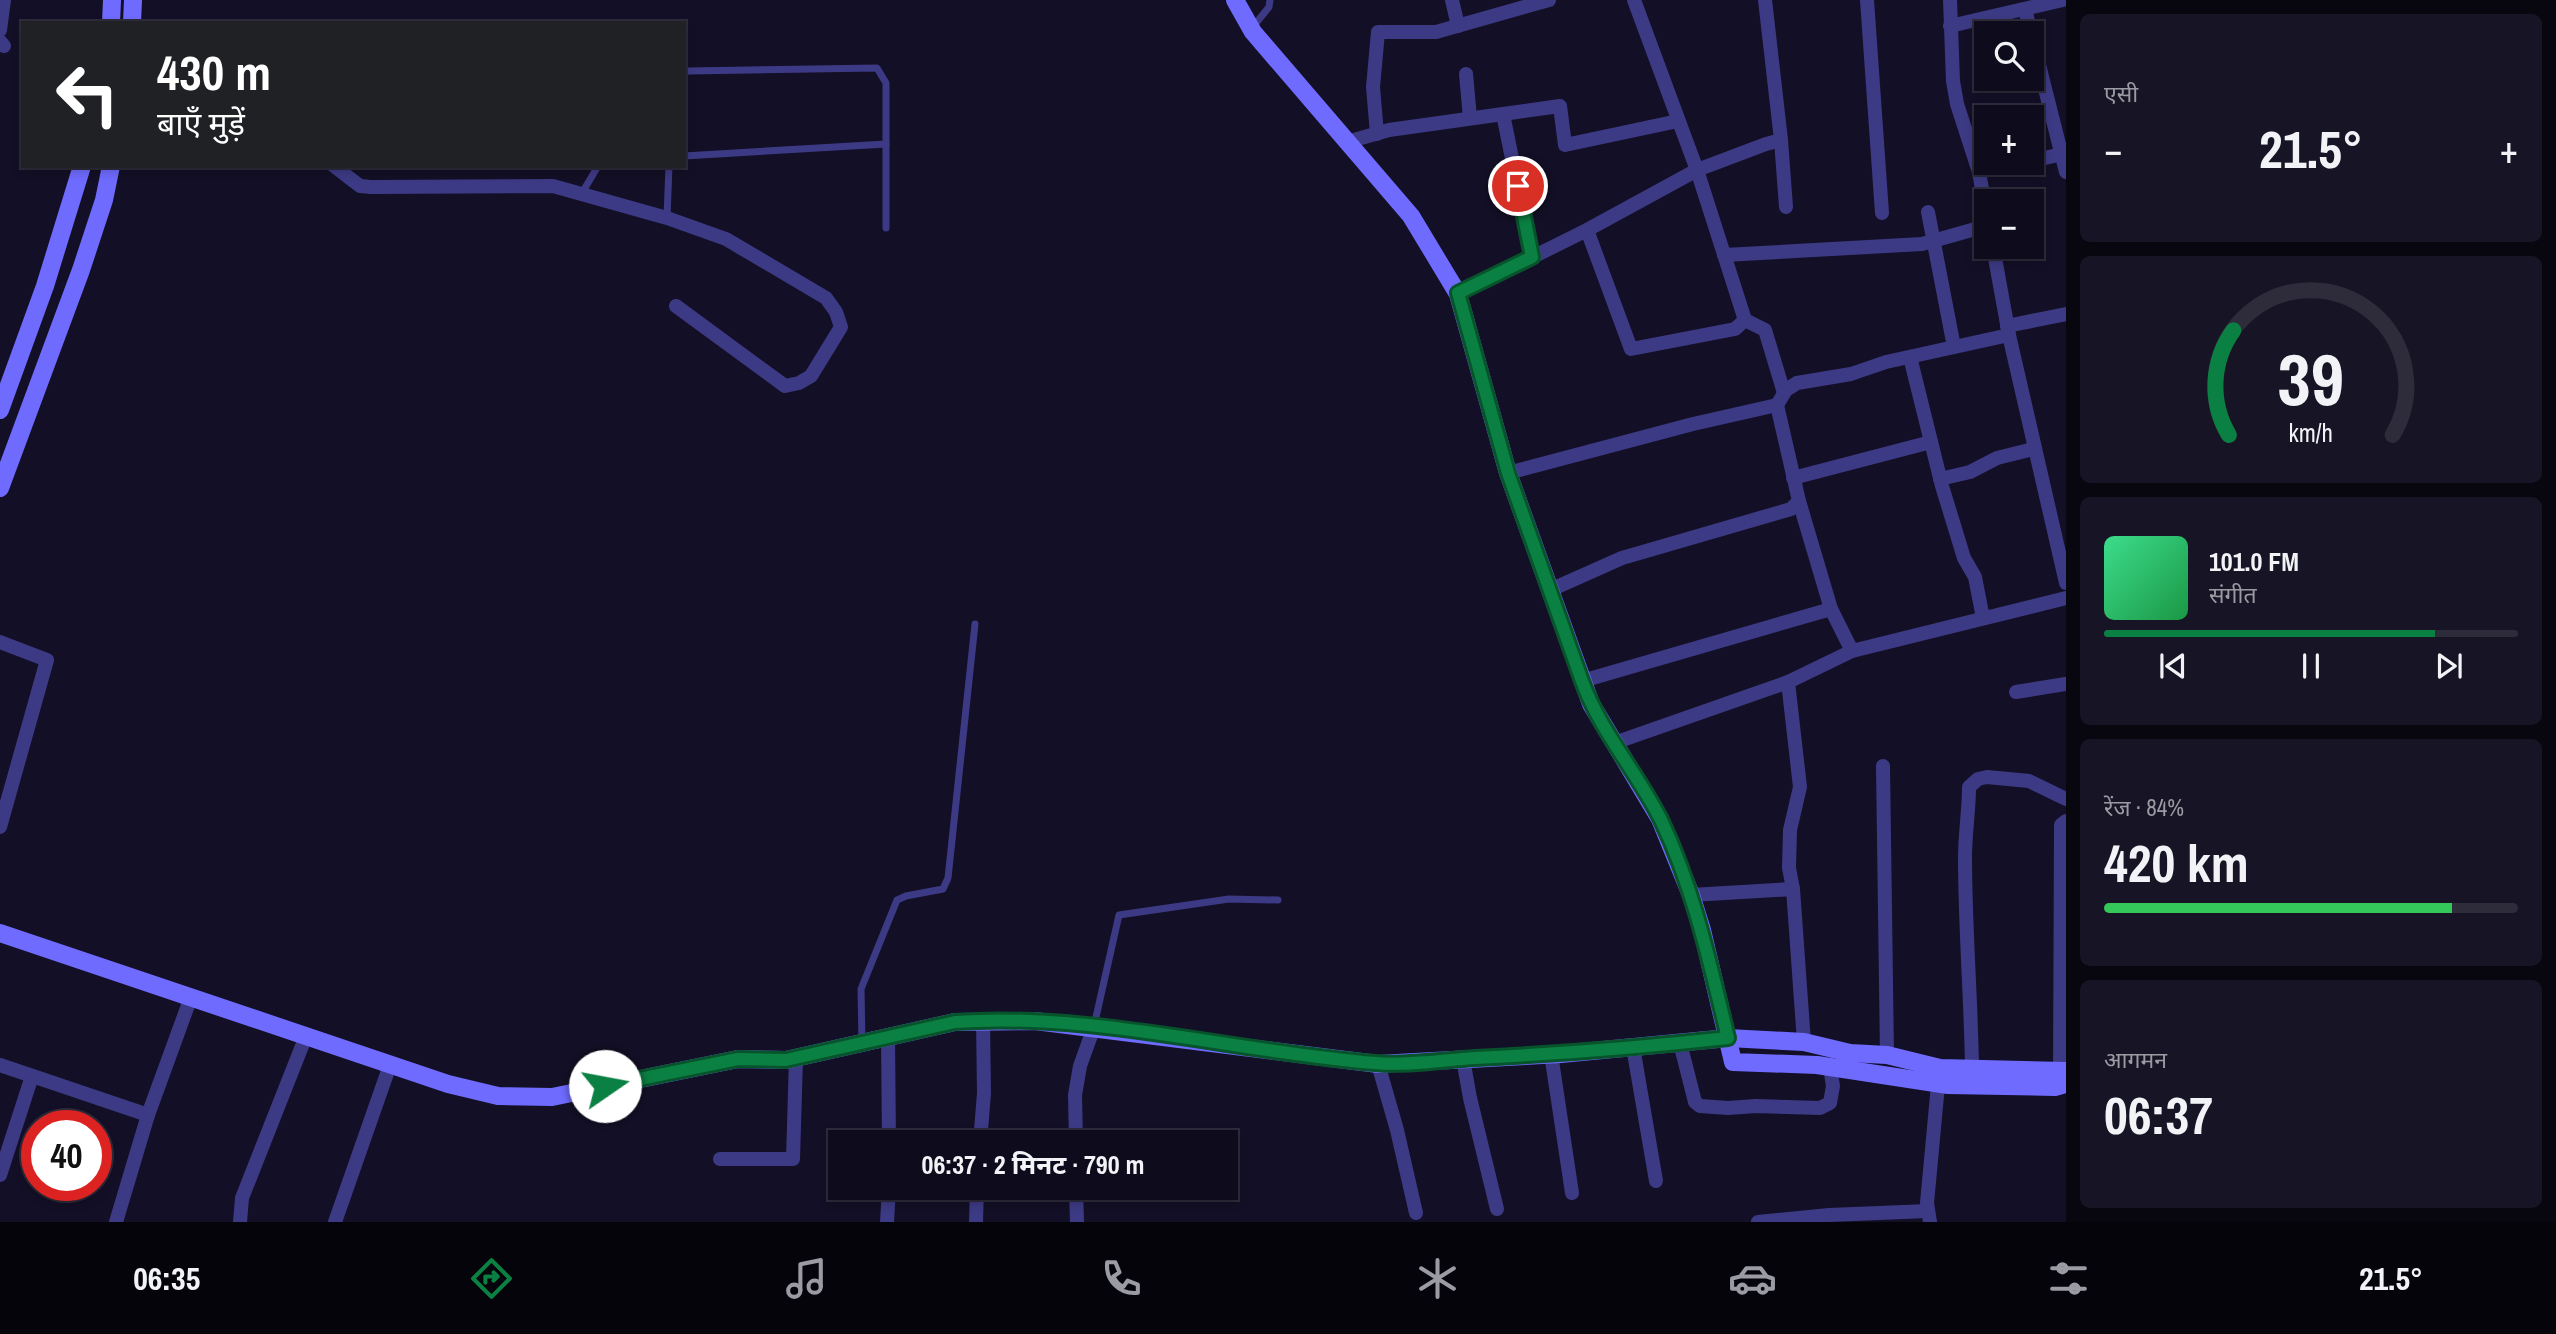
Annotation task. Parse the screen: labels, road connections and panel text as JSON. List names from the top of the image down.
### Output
{
  "page": {
    "tile": [
      "एसी",
      ["रेंज · 84%", "420 km"],
      ["आगमन", "06:37"]
    ],
    "map_buttons": ["+", "−"],
    "turn": ["430 m", "बाएँ मुड़ें"],
    "heat": ["−", "21.5°", "+"],
    "song": ["101.0 FM", "संगीत"],
    "limit": "40",
    "trip": "06:37 · 2 मिनट · 790 m",
    "tabs": ["06:35", "21.5°"],
    "gauge": ["39", "km/h"]
  }
}
